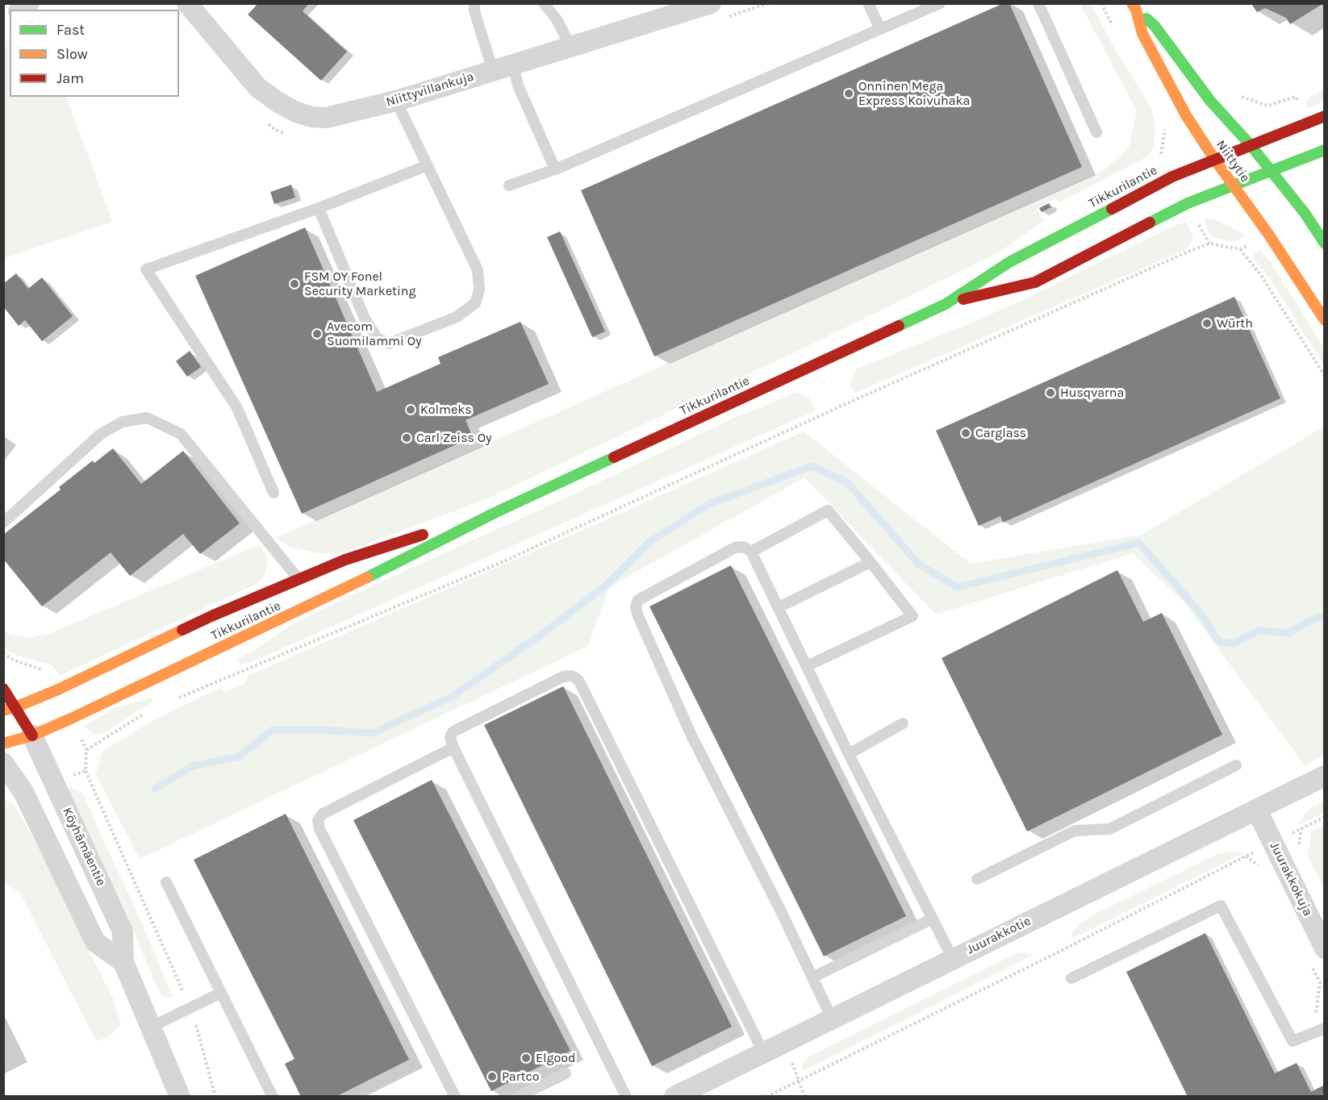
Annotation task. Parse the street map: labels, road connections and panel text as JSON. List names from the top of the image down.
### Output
{
  "streets": {
    "main road": ["Niittytie", "Tikkurilantie"],
    "street": [
      "Niittyvillankuja",
      "Köyhämäentie",
      "Juurakkokuja",
      "Juurakkotie"
    ]
  },
  "crossings": [
    ["Niittytie", "Tikkurilantie"],
    ["Tikkurilantie", "Köyhämäentie"],
    ["Juurakkokuja", "Juurakkotie"]
  ],
  "places": [
    "Onninen Mega Express Koivuhaka",
    "FSM OY Fonel Security Marketing",
    "Würth",
    "Avecom Suomilammi Oy",
    "Husqvarna",
    "Kolmeks",
    "Carglass",
    "Carl Zeiss Oy",
    "Elgood",
    "Partco"
  ],
  "legend": ["Fast", "Slow", "Jam"]
}
